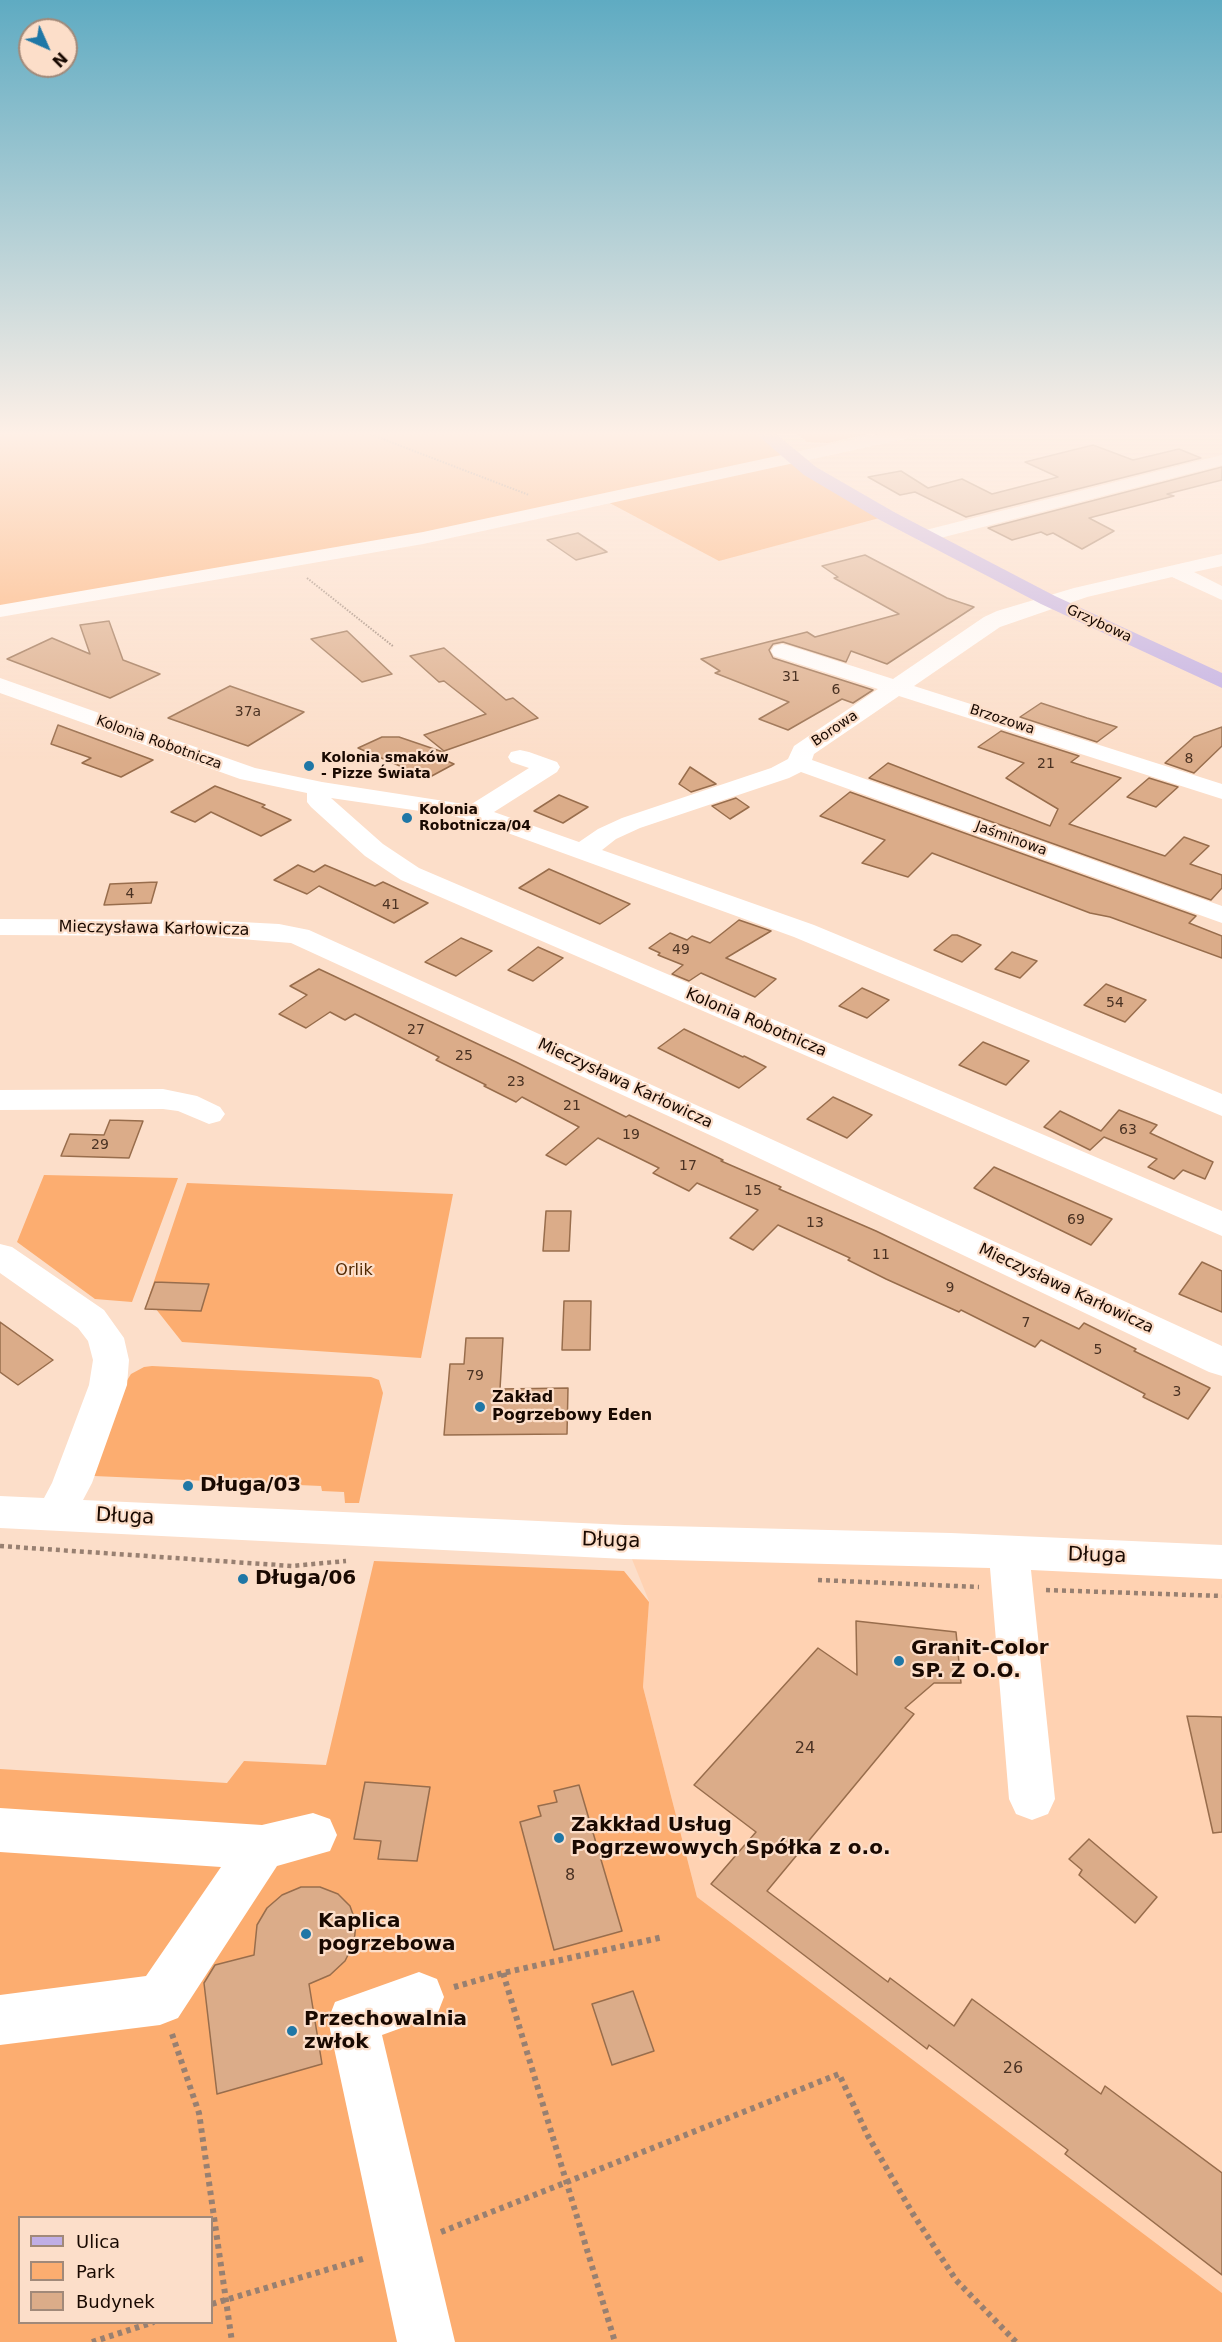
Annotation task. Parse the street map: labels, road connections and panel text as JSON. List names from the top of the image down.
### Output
{
  "streets": {
    "main road": ["Grzybowa"],
    "street": [
      "Brzozowa",
      "Borowa",
      "Kolonia Robotnicza",
      "Jaśminowa",
      "Mieczysława Karłowicza",
      "Długa"
    ]
  },
  "crossings": [
    ["Grzybowa", "Borowa"],
    ["Brzozowa", "Borowa"],
    ["Borowa", "Kolonia Robotnicza"],
    ["Borowa", "Jaśminowa"]
  ],
  "parks": ["Orlik"],
  "places": [
    "Kolonia smaków - Pizze Świata",
    "Kolonia Robotnicza/04",
    "Zakład Pogrzebowy Eden",
    "Długa/03",
    "Długa/06",
    "Granit-Color SP. Z O.O.",
    "Zakkład Usług Pogrzewowych Spółka z o.o.",
    "Kaplica pogrzebowa",
    "Przechowalnia zwłok"
  ],
  "house_numbers": [
    "31",
    "6",
    "37a",
    "8",
    "21",
    "4",
    "41",
    "49",
    "54",
    "27",
    "25",
    "23",
    "21",
    "63",
    "19",
    "29",
    "17",
    "15",
    "69",
    "13",
    "11",
    "9",
    "7",
    "5",
    "79",
    "3",
    "24",
    "8",
    "26"
  ],
  "legend": ["Ulica", "Park", "Budynek"],
  "north": "bottom right"
}
